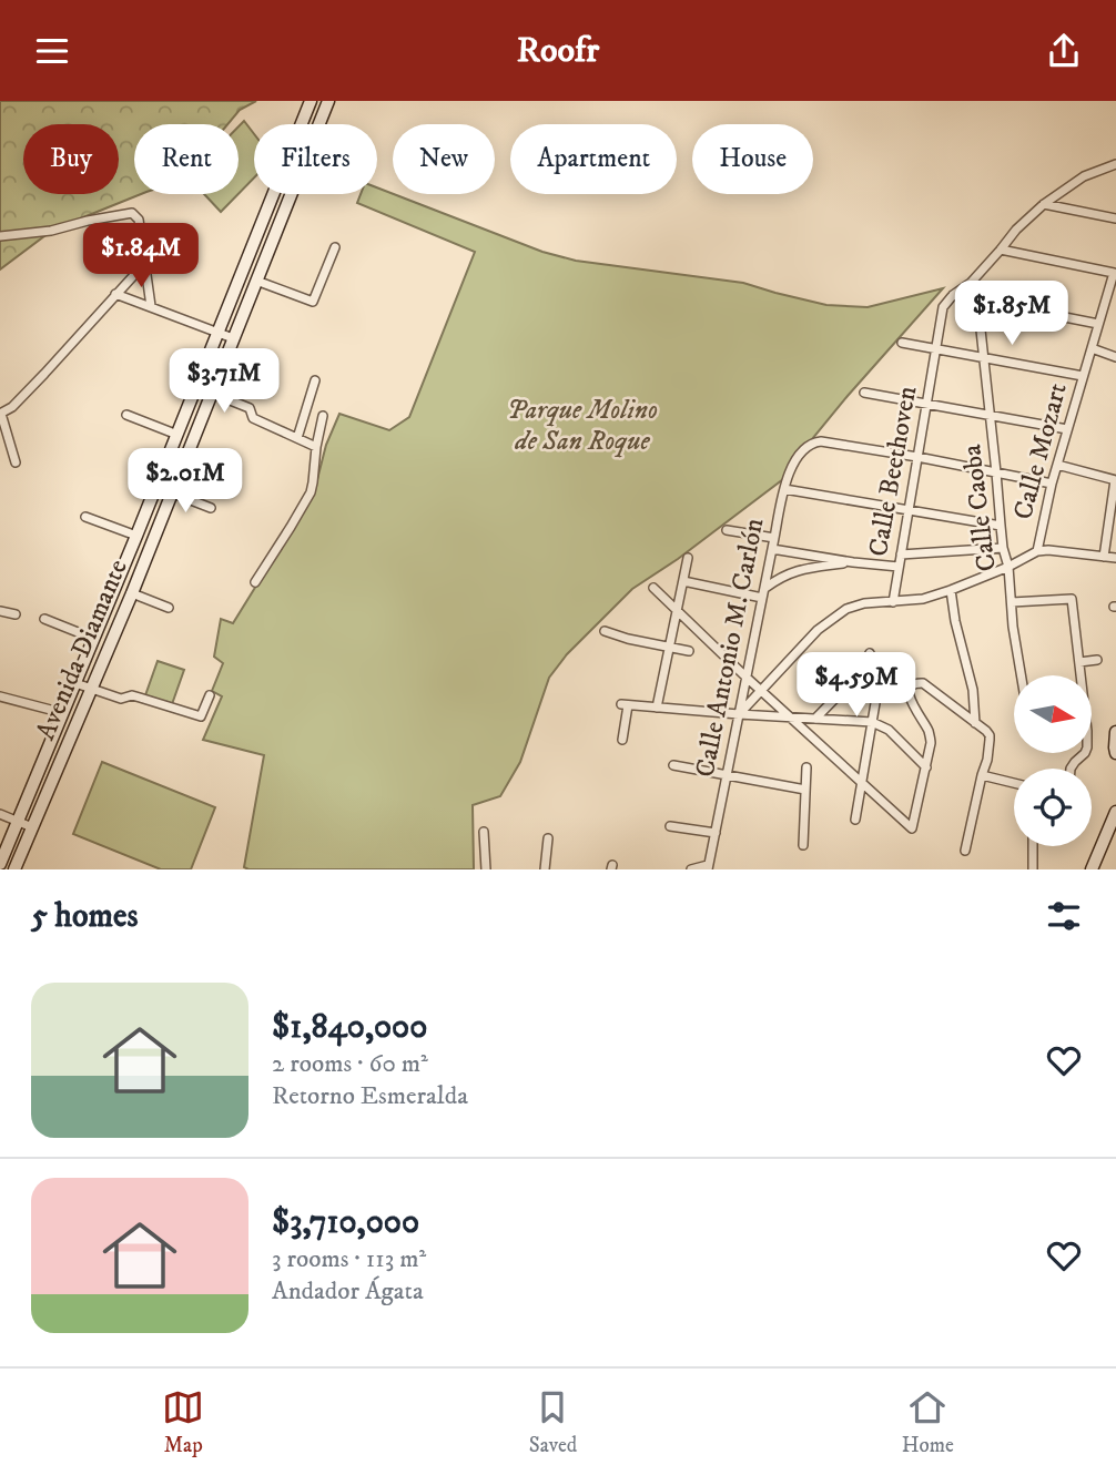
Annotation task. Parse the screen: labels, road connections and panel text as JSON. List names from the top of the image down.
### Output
{
  "streets": {
    "main road": ["Avenida Diamante"],
    "street": [
      "Calle Mozart",
      "Calle Beethoven",
      "Calle Caoba",
      "Calle Antonio M. Carlón"
    ]
  },
  "crossings": [
    ["Calle Mozart", "Calle Beethoven"],
    ["Calle Beethoven", "Calle Antonio M. Carlón"]
  ],
  "parks": ["Parque Molino de San Roque"],
  "north": "right",
  "page": {
    "header": "Roofr",
    "chip": [
      "Buy",
      "Rent",
      "Filters",
      "New",
      "Apartment",
      "House"
    ],
    "price": [
      "$1.84M",
      "$1.85M",
      "$3.71M",
      "$2.01M",
      "$4.59M"
    ],
    "heading": "5 homes",
    "list": [
      {
        "name": "$1,840,000",
        "note": "2 rooms · 60 m² · Retorno Esmeralda"
      },
      {
        "name": "$3,710,000",
        "note": "3 rooms · 113 m² · Andador Ágata"
      }
    ],
    "tabs": ["Map", "Saved", "Home"]
  }
}
